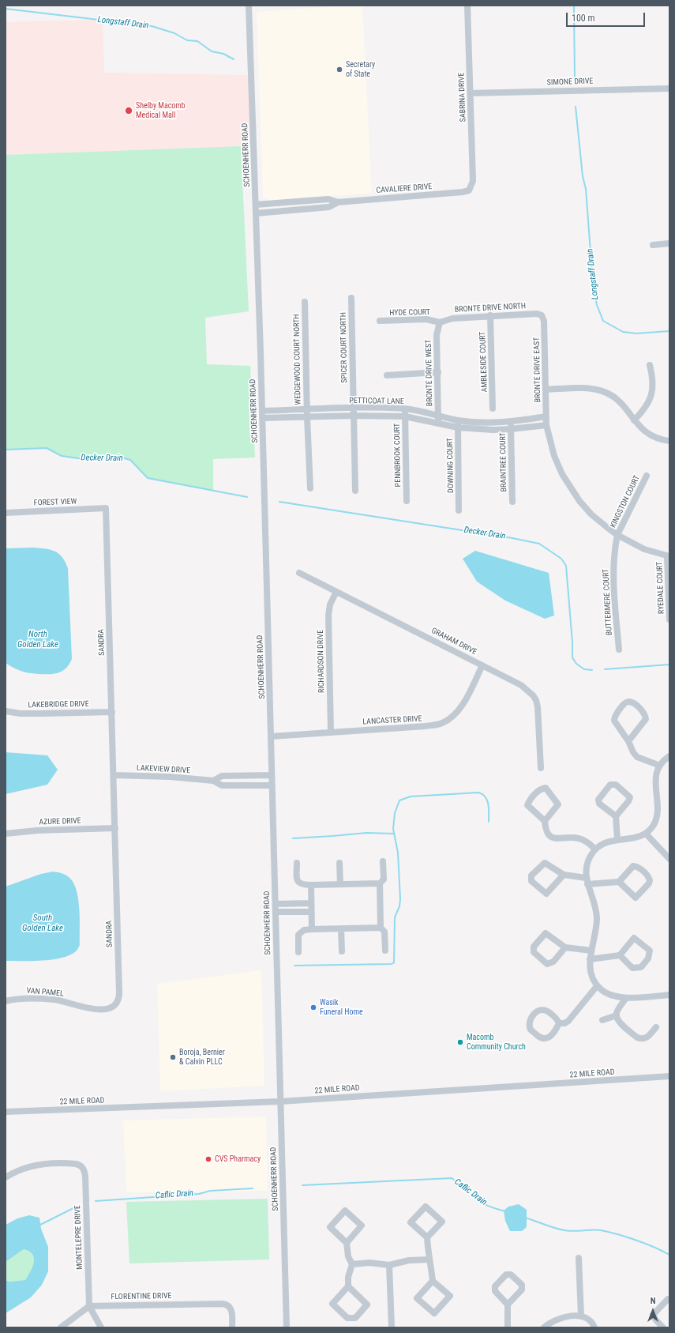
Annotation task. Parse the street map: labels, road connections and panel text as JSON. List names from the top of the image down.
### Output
{
  "streets": {
    "street": [
      "SIMONE DRIVE",
      "SABRINA DRIVE",
      "SCHOENHERR ROAD",
      "CAVALIERE DRIVE",
      "BRONTE DRIVE NORTH",
      "HYDE COURT",
      "SPICER COURT NORTH",
      "WEDGEWOOD COURT NORTH",
      "AMBLESIDE COURT",
      "BRONTE DRIVE EAST",
      "BRONTE DRIVE WEST",
      "PETTICOAT LANE",
      "PENNBROOK COURT",
      "BRAINTREE COURT",
      "DOWNING COURT",
      "KINGSTON COURT",
      "FOREST VIEW",
      "RYEDALE COURT",
      "BUTTERMERE COURT",
      "GRAHAM DRIVE",
      "SANDRA",
      "RICHARDSON DRIVE",
      "LAKEBRIDGE DRIVE",
      "LANCASTER DRIVE",
      "LAKEVIEW DRIVE",
      "AZURE DRIVE",
      "VAN PAMEL",
      "22 MILE ROAD",
      "MONTELEPRE DRIVE",
      "FLORENTINE DRIVE"
    ]
  },
  "crossings": [
    ["SIMONE DRIVE", "SABRINA DRIVE"],
    ["SABRINA DRIVE", "CAVALIERE DRIVE"],
    ["SCHOENHERR ROAD", "CAVALIERE DRIVE"],
    ["SCHOENHERR ROAD", "PETTICOAT LANE"],
    ["SCHOENHERR ROAD", "LANCASTER DRIVE"],
    ["SCHOENHERR ROAD", "LAKEVIEW DRIVE"],
    ["SCHOENHERR ROAD", "22 MILE ROAD"],
    ["BRONTE DRIVE NORTH", "HYDE COURT"],
    ["BRONTE DRIVE NORTH", "AMBLESIDE COURT"],
    ["BRONTE DRIVE NORTH", "BRONTE DRIVE EAST"],
    ["BRONTE DRIVE NORTH", "BRONTE DRIVE WEST"],
    ["HYDE COURT", "BRONTE DRIVE WEST"],
    ["SPICER COURT NORTH", "PETTICOAT LANE"],
    ["WEDGEWOOD COURT NORTH", "PETTICOAT LANE"],
    ["BRONTE DRIVE EAST", "PETTICOAT LANE"],
    ["BRONTE DRIVE EAST", "KINGSTON COURT"],
    ["BRONTE DRIVE EAST", "RYEDALE COURT"],
    ["BRONTE DRIVE EAST", "BUTTERMERE COURT"],
    ["BRONTE DRIVE WEST", "PETTICOAT LANE"],
    ["PETTICOAT LANE", "PENNBROOK COURT"],
    ["PETTICOAT LANE", "BRAINTREE COURT"],
    ["PETTICOAT LANE", "DOWNING COURT"],
    ["KINGSTON COURT", "BUTTERMERE COURT"],
    ["FOREST VIEW", "SANDRA"],
    ["GRAHAM DRIVE", "RICHARDSON DRIVE"],
    ["GRAHAM DRIVE", "LANCASTER DRIVE"],
    ["SANDRA", "LAKEBRIDGE DRIVE"],
    ["SANDRA", "LAKEVIEW DRIVE"],
    ["SANDRA", "AZURE DRIVE"],
    ["SANDRA", "VAN PAMEL"],
    ["RICHARDSON DRIVE", "LANCASTER DRIVE"],
    ["MONTELEPRE DRIVE", "FLORENTINE DRIVE"]
  ],
  "water": [
    "Longstaff Drain",
    "Decker Drain",
    "North Golden Lake",
    "South Golden Lake",
    "Caflic Drain"
  ],
  "places": [
    "Secretary of State",
    "Shelby Macomb Medical Mall",
    "Wasik Funeral Home",
    "Macomb Community Church",
    "Boroja, Bernier & Calvin PLLC",
    "CVS Pharmacy"
  ],
  "scale_bar": "100 m",
  "north": "top"
}
